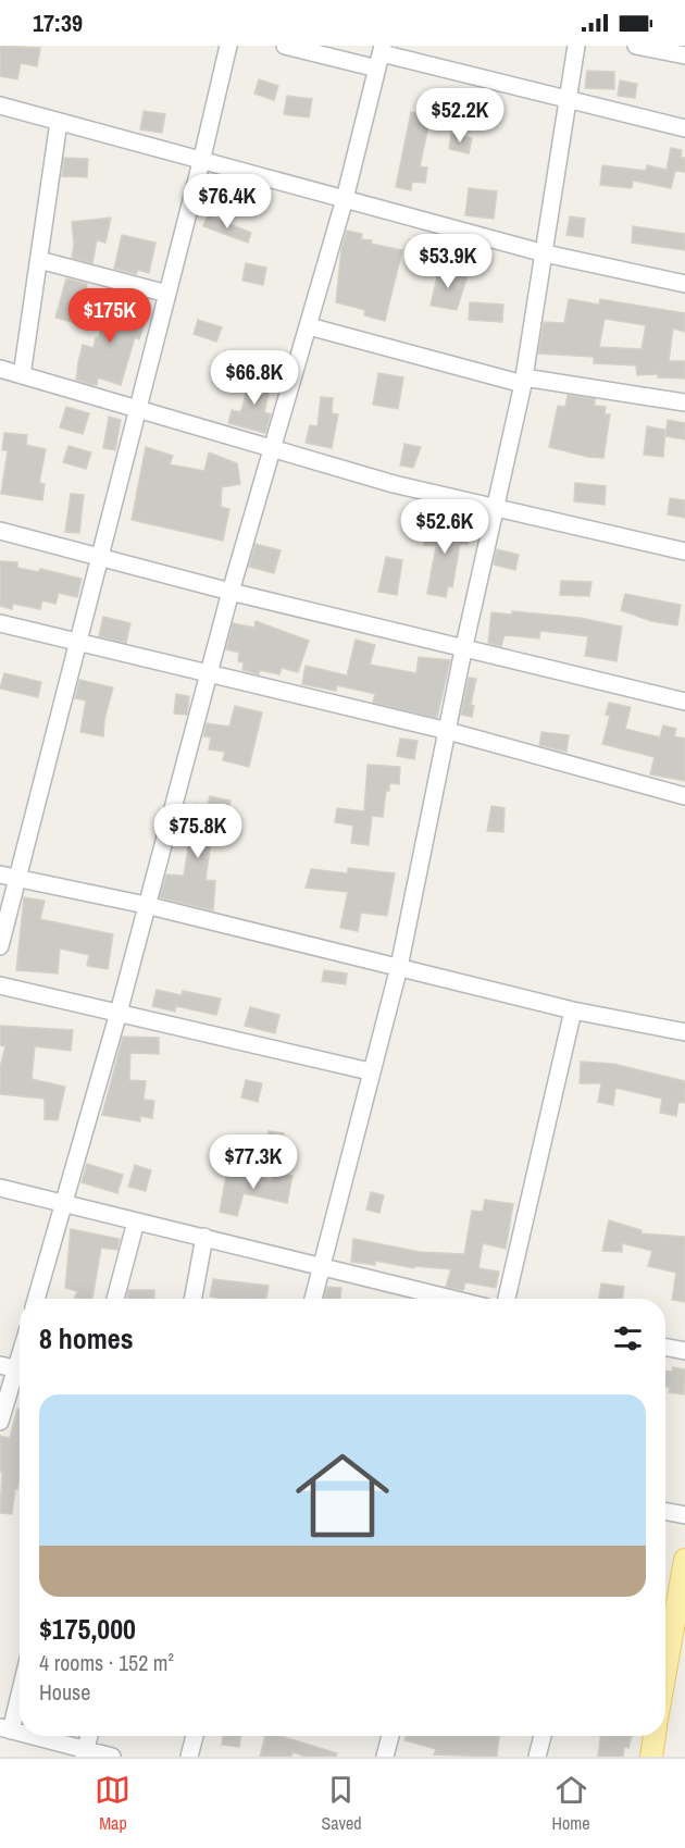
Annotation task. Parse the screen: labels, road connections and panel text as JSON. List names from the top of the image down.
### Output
{
  "page": {
    "status": "17:39",
    "price": [
      "$52.2K",
      "$76.4K",
      "$53.9K",
      "$175K",
      "$66.8K",
      "$52.6K",
      "$75.8K",
      "$77.3K"
    ],
    "heading": "8 homes",
    "list": [
      {
        "name": "$175,000",
        "note": "4 rooms · 152 m² · House"
      }
    ],
    "tabs": ["Map", "Saved", "Home"]
  }
}
